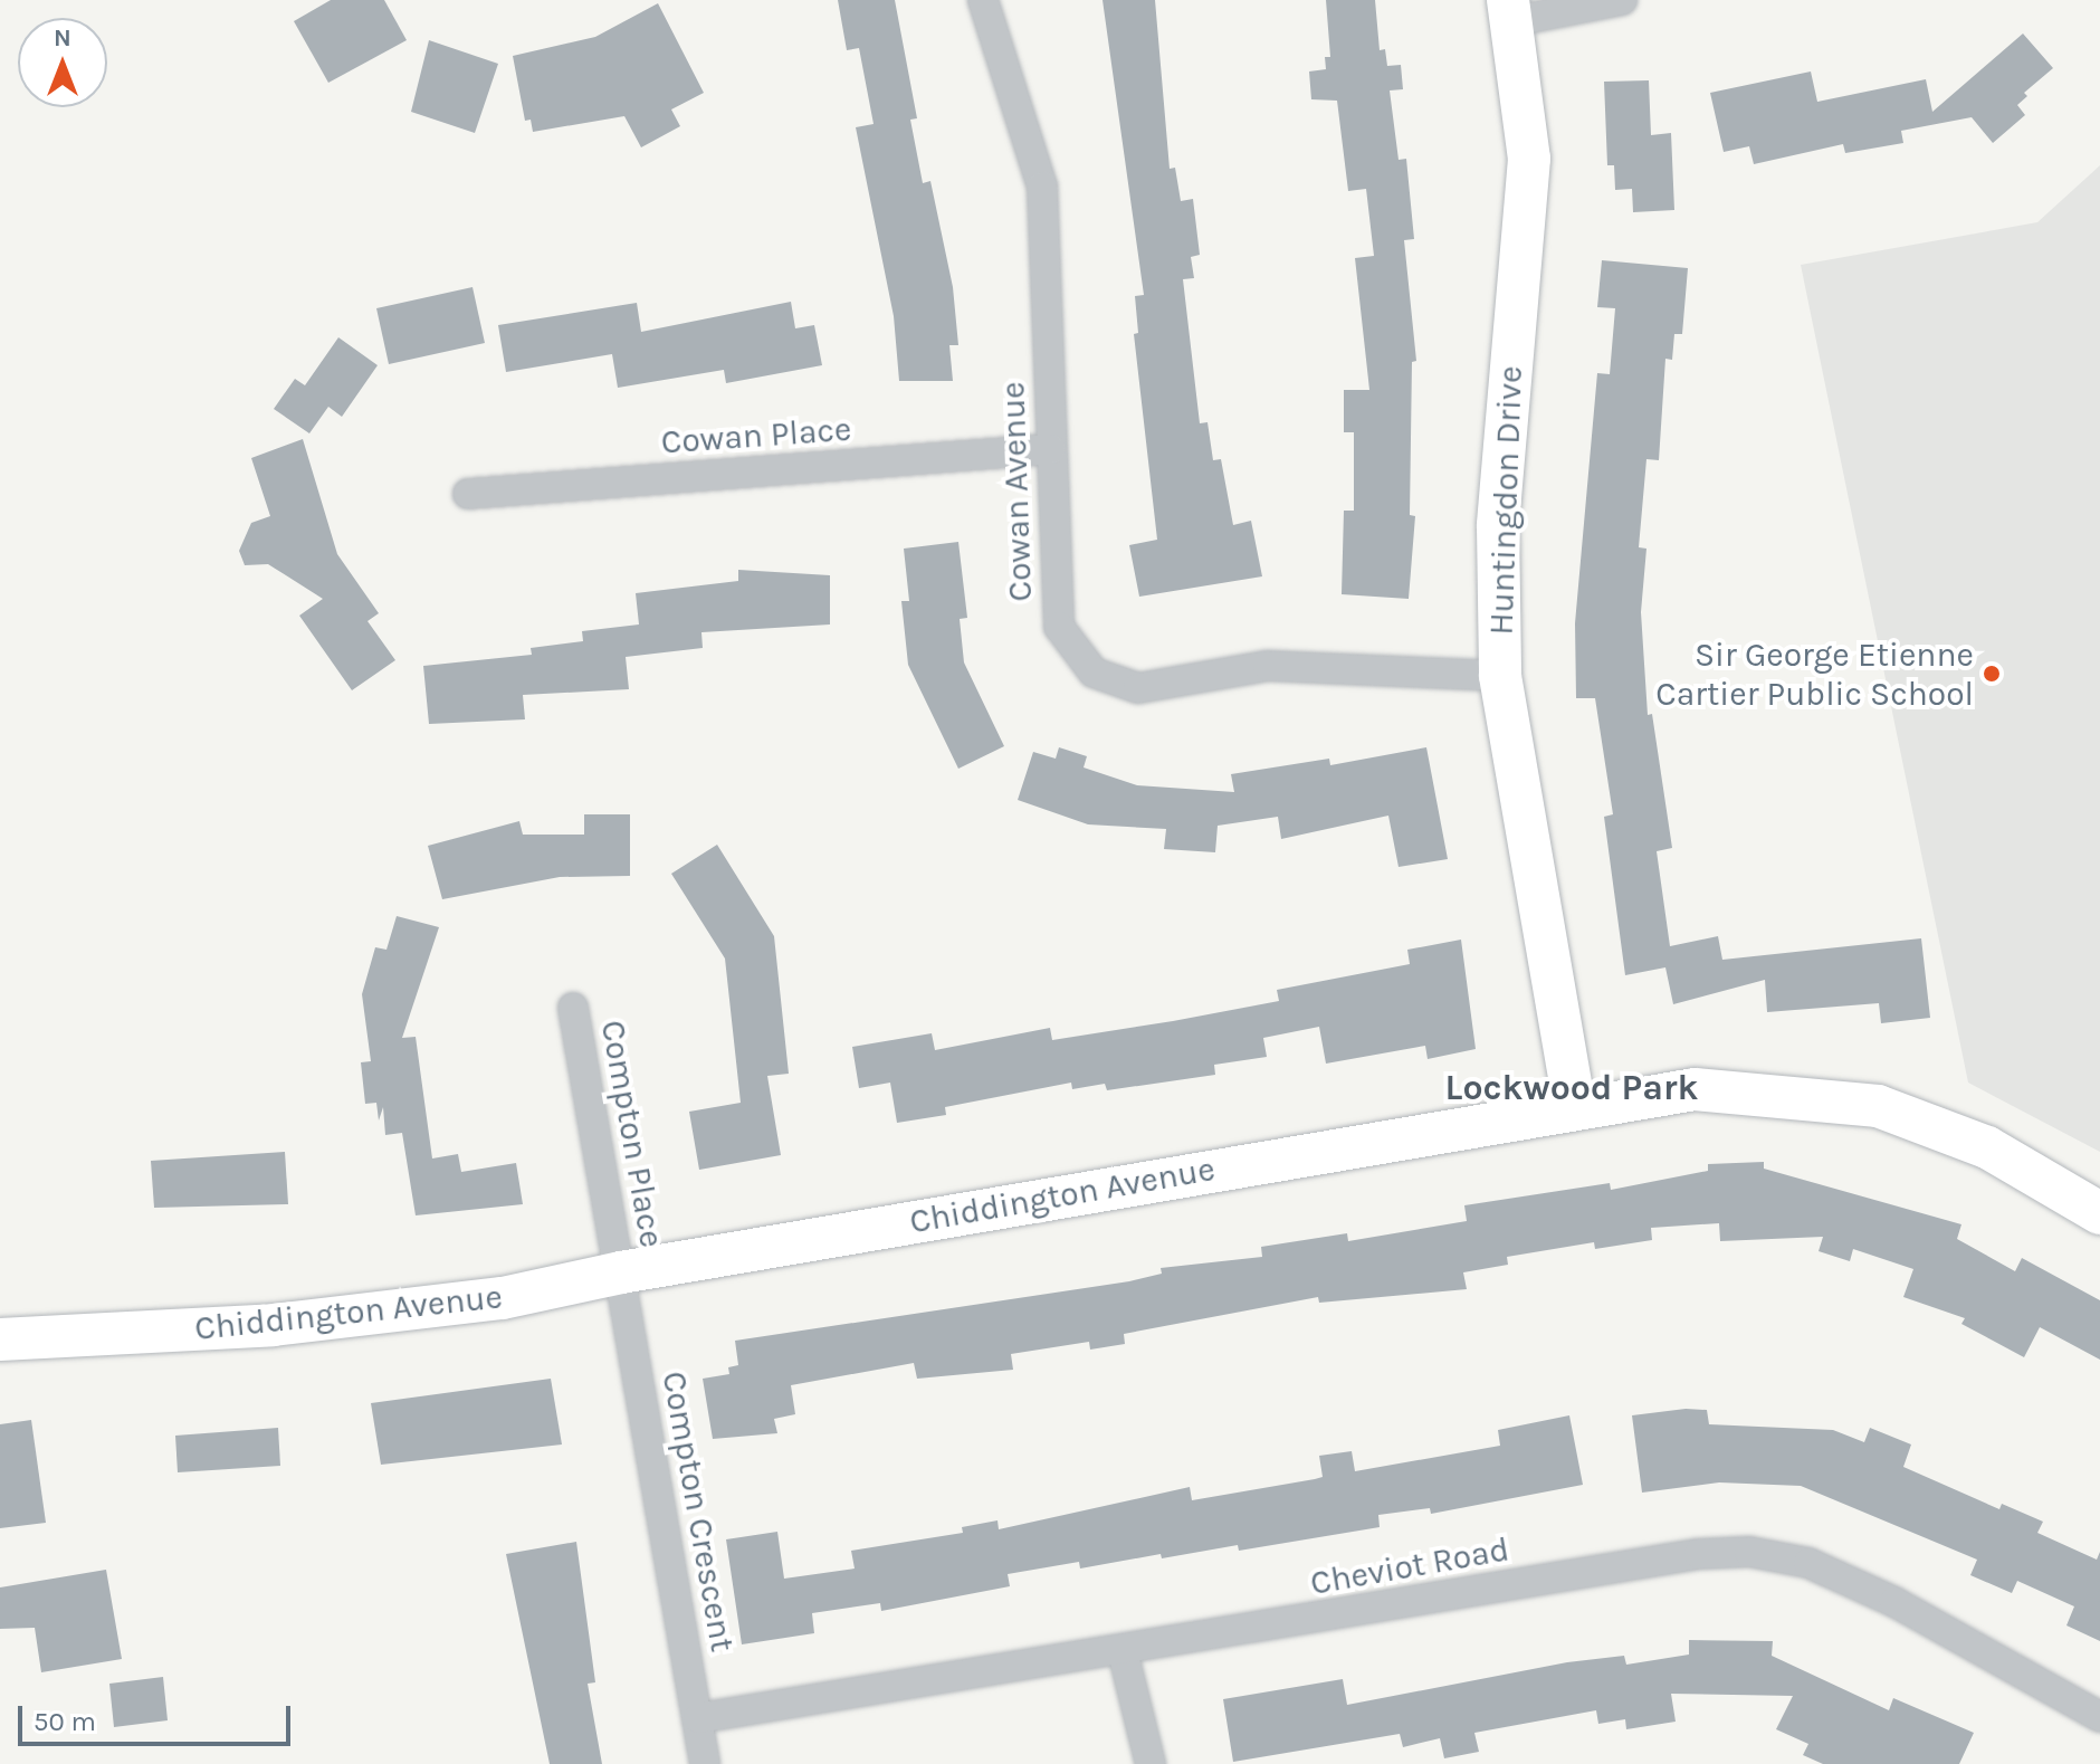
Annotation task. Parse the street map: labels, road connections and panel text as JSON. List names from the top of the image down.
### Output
{
  "streets": {
    "street": [
      "Cowan Place",
      "Cowan Avenue",
      "Huntingdon Drive",
      "Compton Place",
      "Chiddington Avenue",
      "Compton Crescent",
      "Cheviot Road"
    ]
  },
  "crossings": [
    ["Cowan Place", "Cowan Avenue"],
    ["Cowan Avenue", "Huntingdon Drive"],
    ["Huntingdon Drive", "Chiddington Avenue"],
    ["Compton Place", "Chiddington Avenue"],
    ["Compton Place", "Compton Crescent"],
    ["Chiddington Avenue", "Compton Crescent"],
    ["Compton Crescent", "Cheviot Road"]
  ],
  "districts": ["Lockwood Park"],
  "places": ["Sir George Etienne Cartier Public School"],
  "scale_bar": "50 m",
  "north": "top"
}
